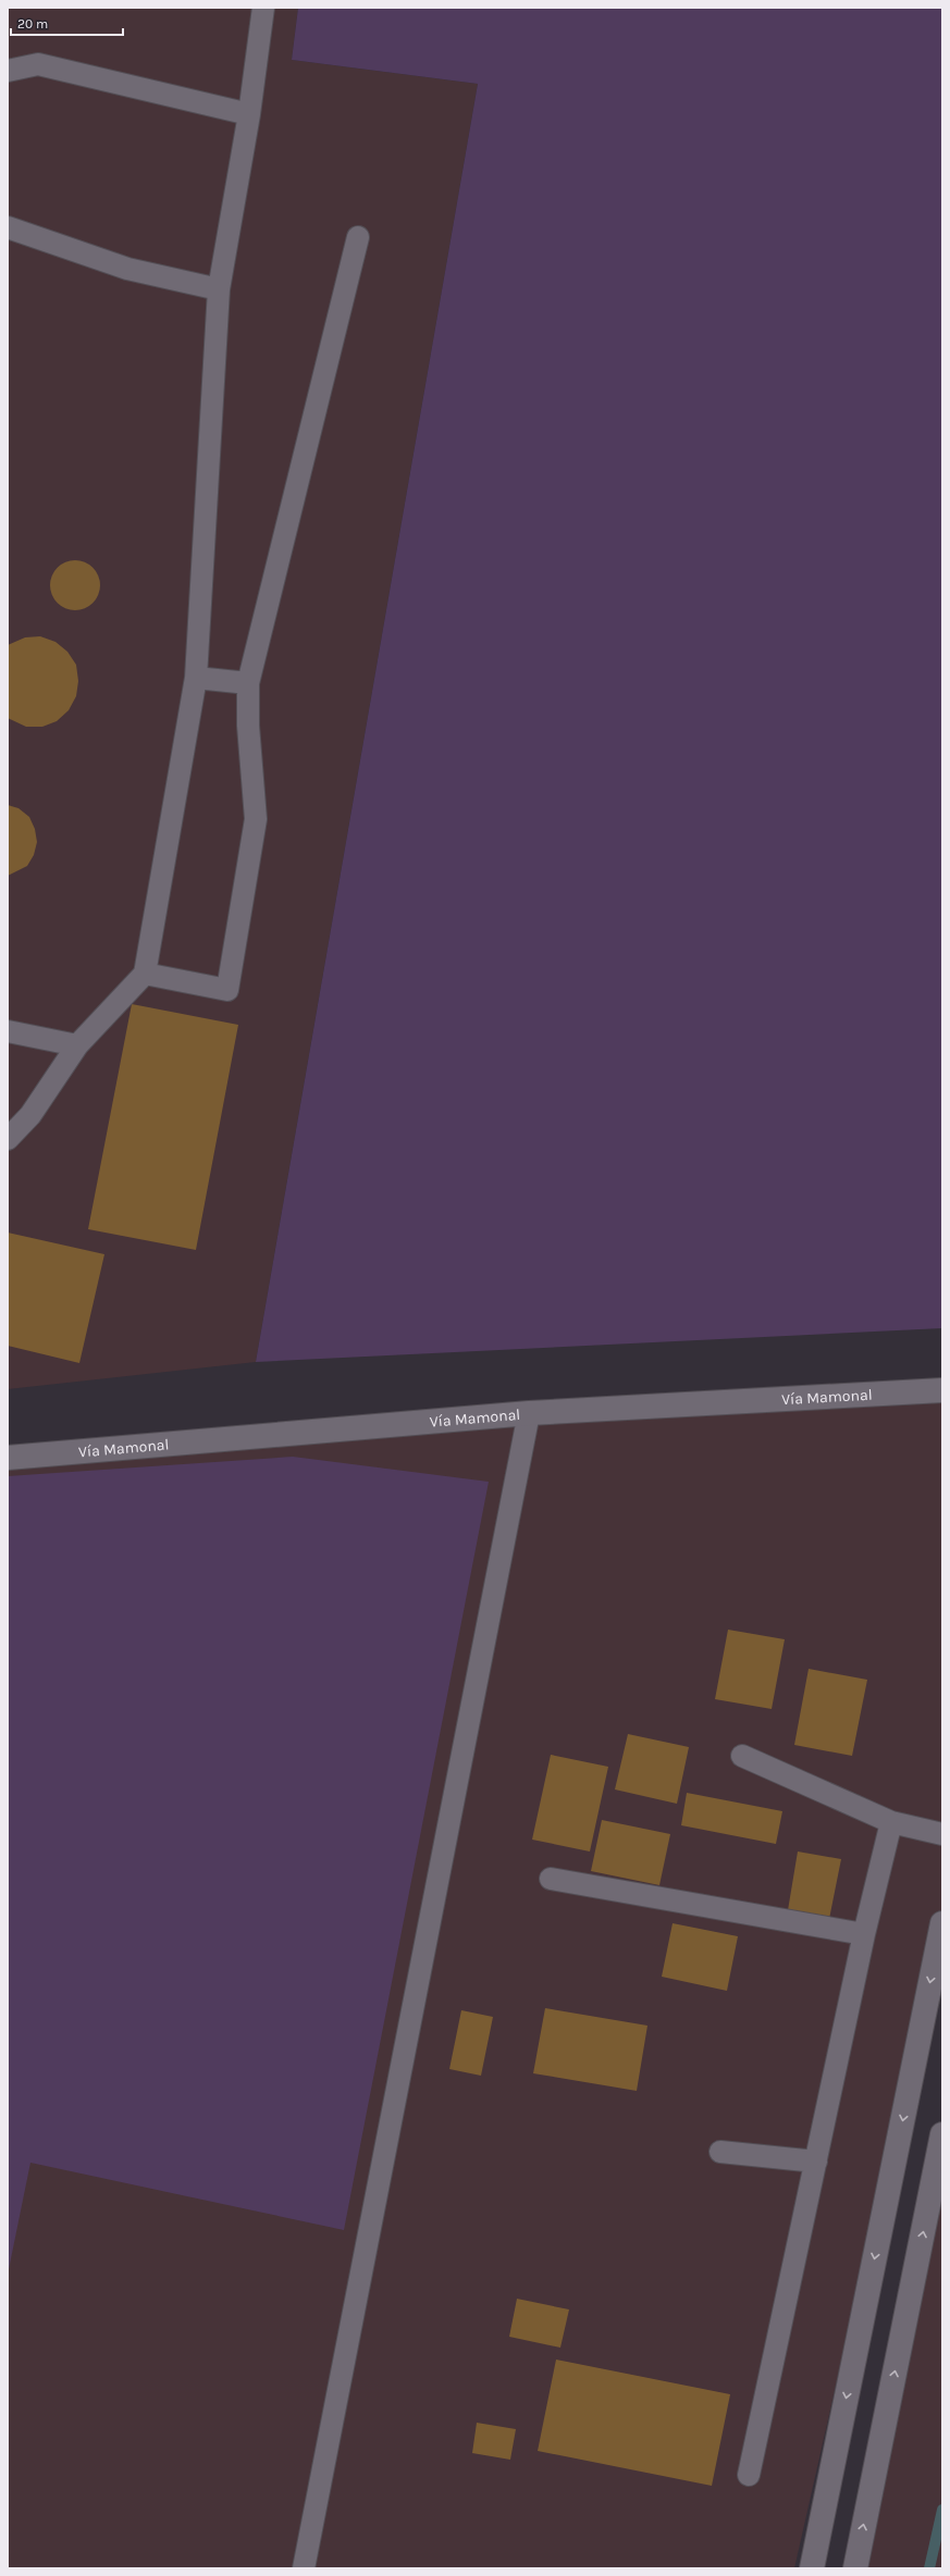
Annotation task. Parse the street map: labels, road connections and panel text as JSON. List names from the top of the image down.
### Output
{
  "streets": {
    "street": ["Vía Mamonal"]
  },
  "scale_bar": "20 m"
}
